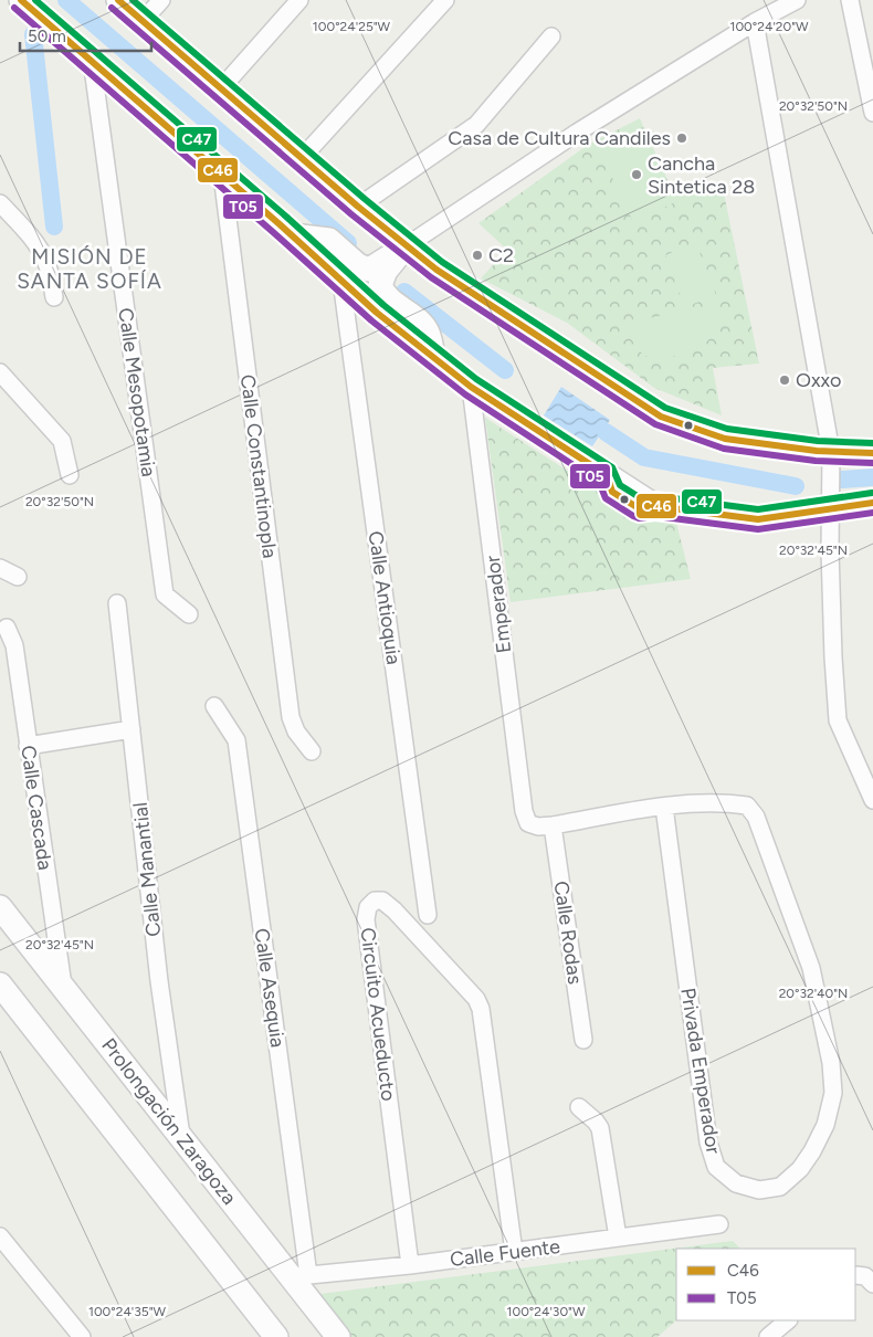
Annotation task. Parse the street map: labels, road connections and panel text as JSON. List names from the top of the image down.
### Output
{
  "streets": {
    "main road": ["Prolongación Zaragoza"],
    "street": [
      "Calle Mesopotamia",
      "Calle Constantinopla",
      "Calle Antioquia",
      "Emperador",
      "Calle Cascada",
      "Calle Manantial",
      "Calle Rodas",
      "Calle Asequia",
      "Circuito Acueducto",
      "Privada Emperador",
      "Calle Fuente"
    ]
  },
  "crossings": [
    ["Emperador", "Privada Emperador"],
    ["Calle Cascada", "Prolongación Zaragoza"],
    ["Calle Manantial", "Prolongación Zaragoza"],
    ["Calle Rodas", "Privada Emperador"],
    ["Calle Asequia", "Prolongación Zaragoza"],
    ["Calle Asequia", "Calle Fuente"],
    ["Circuito Acueducto", "Calle Fuente"],
    ["Prolongación Zaragoza", "Calle Fuente"]
  ],
  "districts": ["MISIÓN DE SANTA SOFÍA"],
  "places": [
    "Casa de Cultura Candiles",
    "Cancha Sintetica 28",
    "C2",
    "Oxxo"
  ],
  "lines": ["transit line C46", "transit line C47", "transit line T05"],
  "legend": ["C46", "T05"],
  "scale_bar": "50 m",
  "coordinates": [
    "100°24'25\"W",
    "100°24'20\"W",
    "20°32'50\"N",
    "20°32'45\"N",
    "20°32'40\"N",
    "100°24'35\"W",
    "100°24'30\"W"
  ]
}
